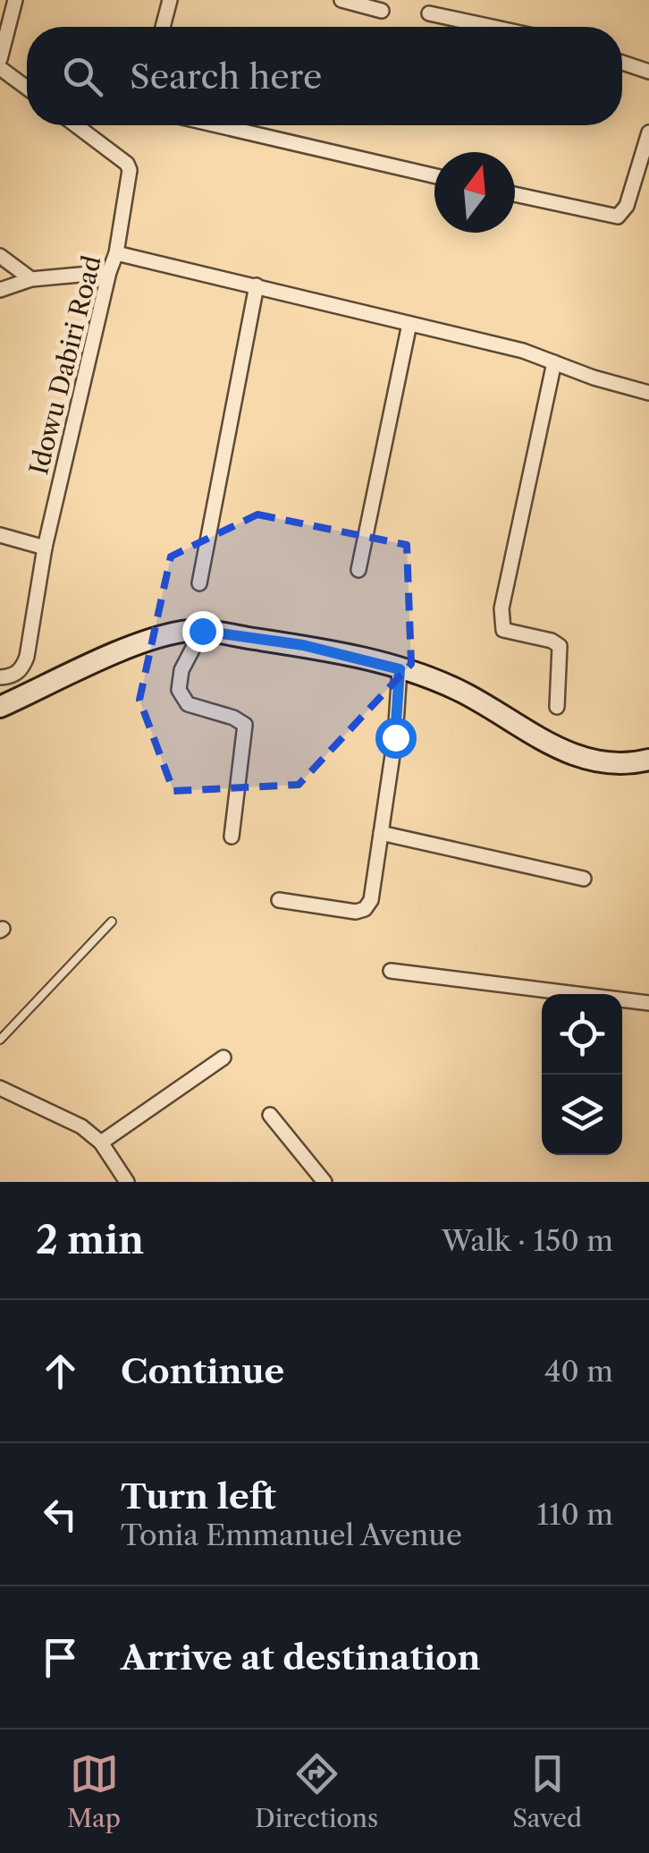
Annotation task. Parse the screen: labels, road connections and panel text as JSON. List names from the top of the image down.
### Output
{
  "streets": {
    "street": ["Idowu Dabiri Road"]
  },
  "north": "top",
  "page": {
    "search": "Search here",
    "heading": ["2 min", "Walk · 150 m"],
    "list": [
      ["Continue", "40 m"],
      ["Turn left", "Tonia Emmanuel Avenue", "110 m"],
      "Arrive at destination"
    ],
    "nav": ["Map", "Directions", "Saved"]
  }
}
